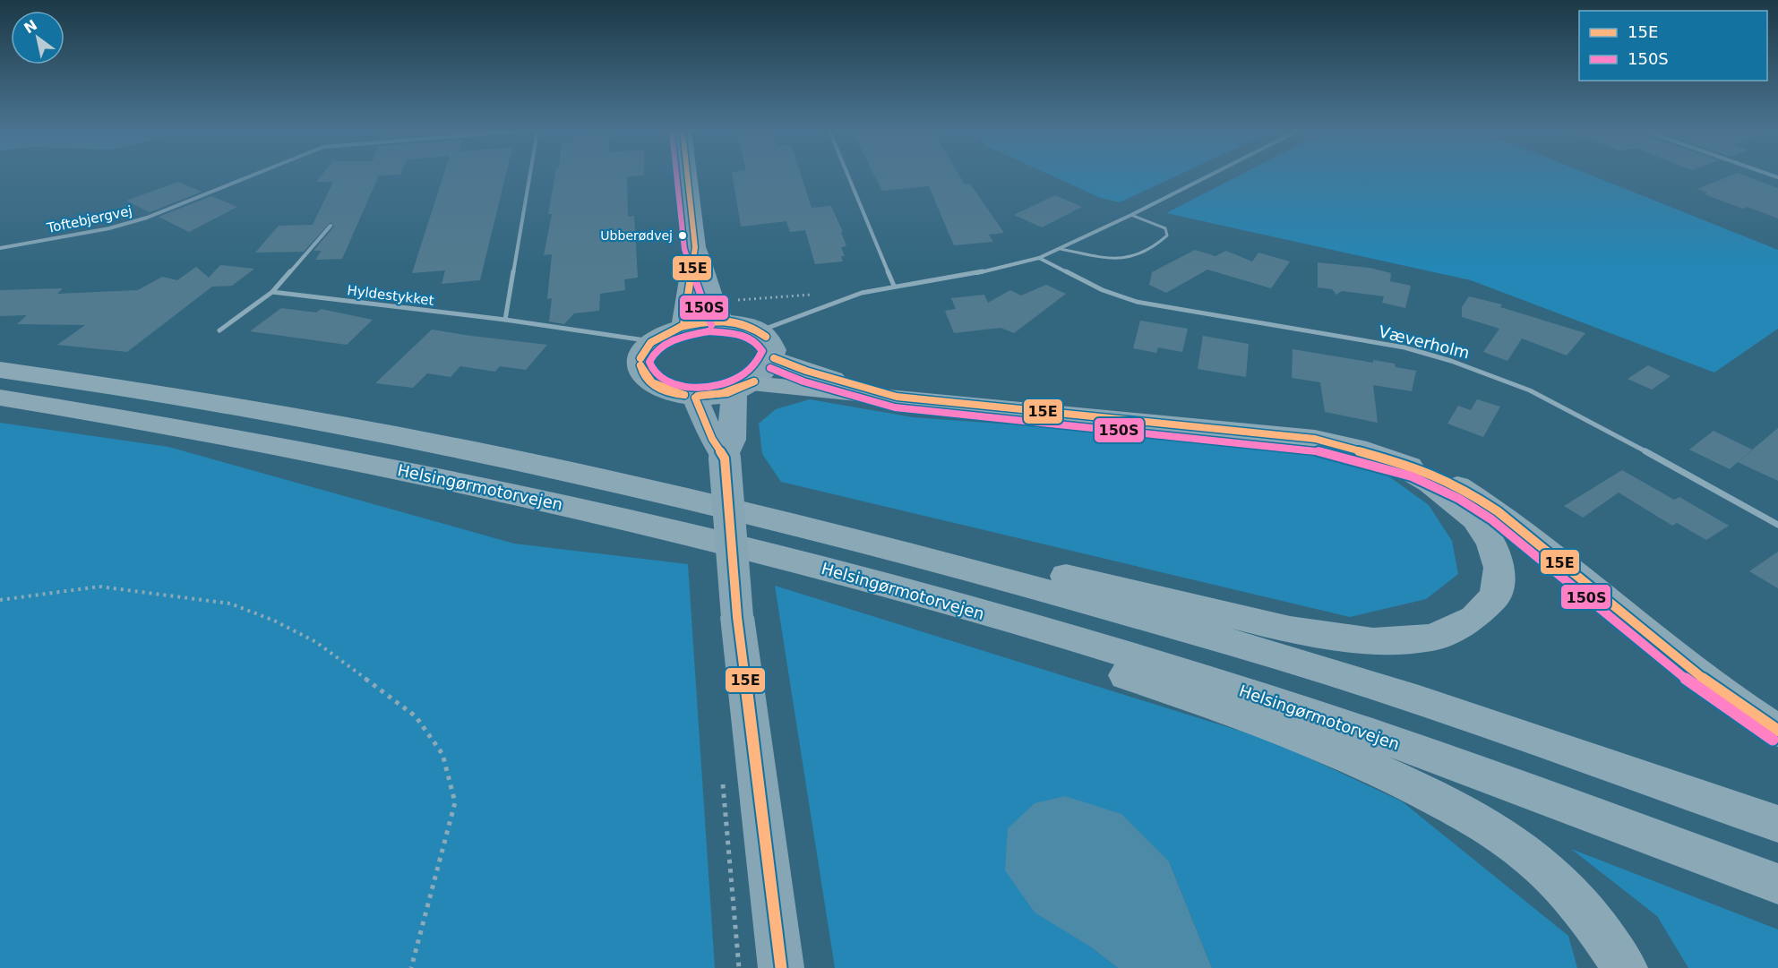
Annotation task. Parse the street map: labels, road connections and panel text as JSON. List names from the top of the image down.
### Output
{
  "streets": {
    "highway": ["Helsingørmotorvejen"],
    "street": ["Toftebjergvej", "Hyldestykket", "Væverholm"]
  },
  "places": ["Ubberødvej"],
  "lines": ["transit line 15E", "transit line 150S"],
  "legend": ["15E", "150S"],
  "north": "top left"
}
